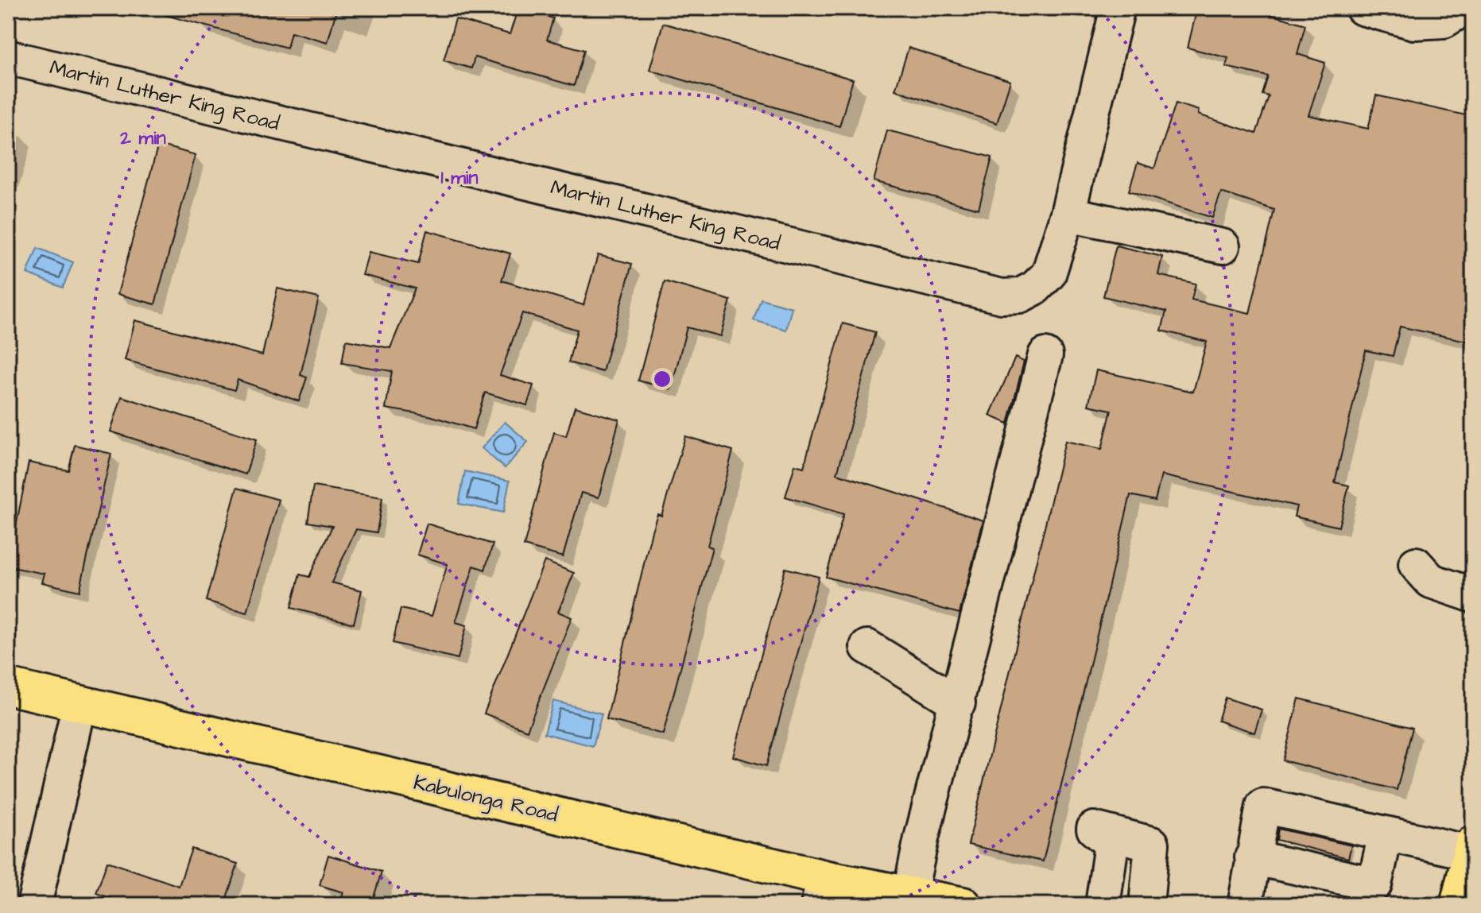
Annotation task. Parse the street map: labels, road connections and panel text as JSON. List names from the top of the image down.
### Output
{
  "streets": {
    "main road": ["Kabulonga Road"],
    "street": ["Martin Luther King Road"]
  },
  "rings": ["2 min", "1 min"]
}
